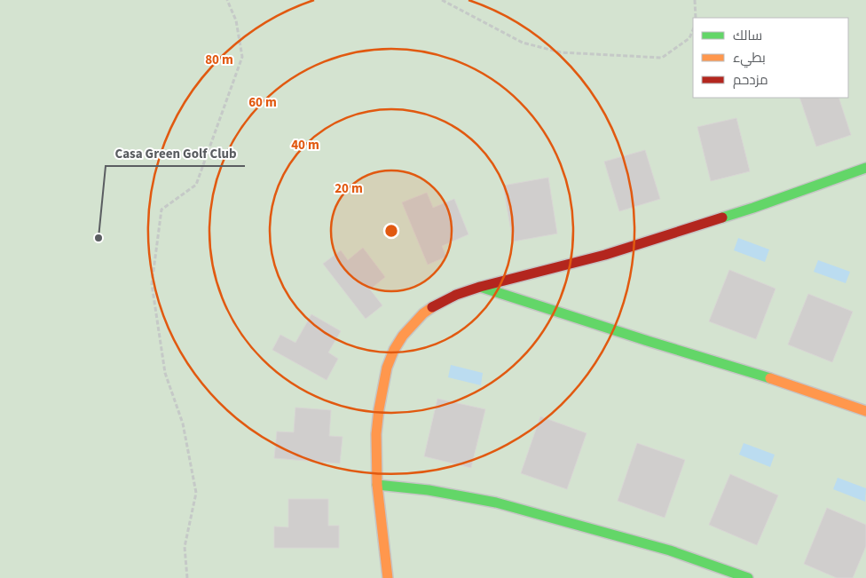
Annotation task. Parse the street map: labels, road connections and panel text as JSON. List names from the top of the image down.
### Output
{
  "places": ["Casa Green Golf Club"],
  "legend": ["سالك", "بطيء", "مزدحم"],
  "rings": [
    "80 m",
    "60 m",
    "40 m",
    "20 m"
  ]
}
